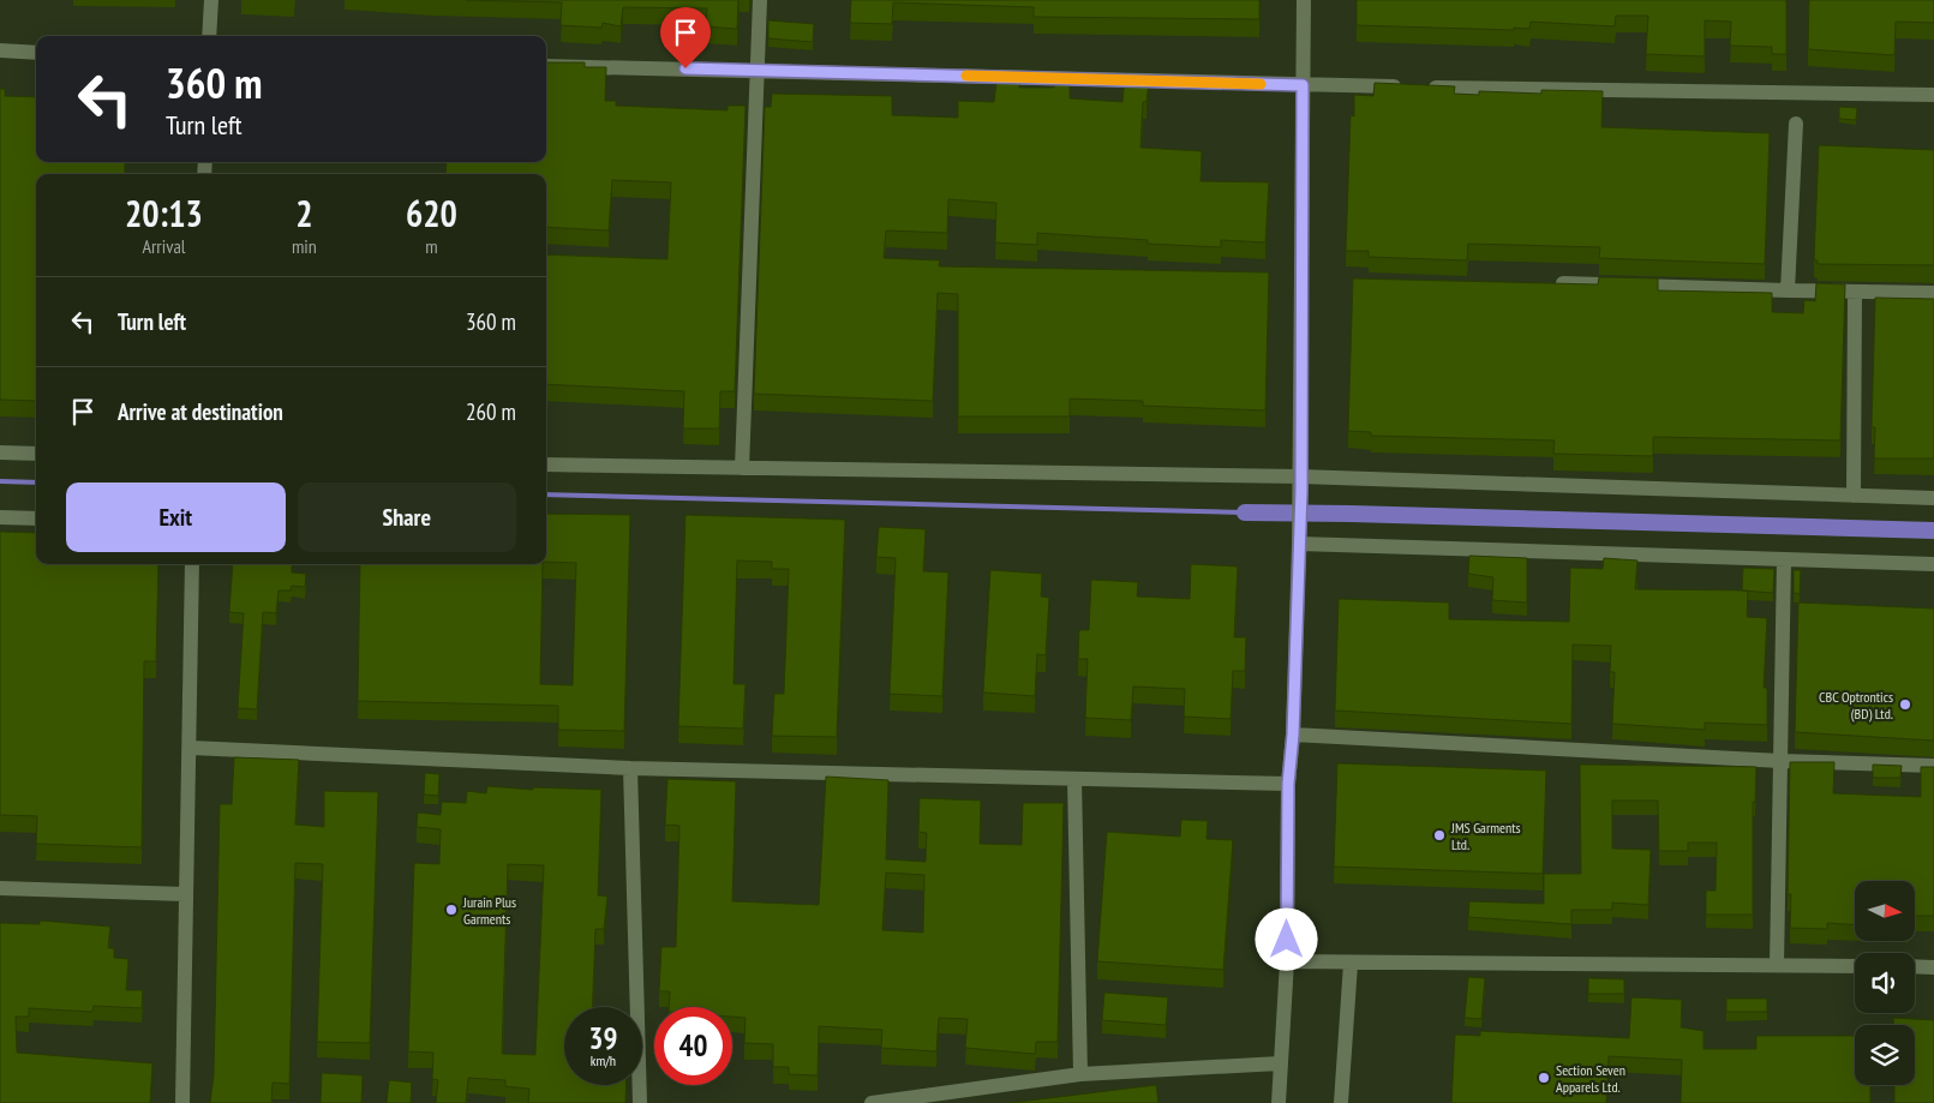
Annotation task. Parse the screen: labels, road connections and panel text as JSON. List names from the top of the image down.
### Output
{
  "places": [
    "CBC Optrontics (BD) Ltd.",
    "JMS Garments Ltd.",
    "Jurain Plus Garments",
    "Section Seven Apparels Ltd."
  ],
  "north": "right",
  "page": {
    "turn": ["360 m", "Turn left"],
    "eta": [
      "20:13",
      "Arrival",
      "2",
      "min",
      "620",
      "m"
    ],
    "list": [
      {
        "name": "Turn left",
        "value": "360 m"
      },
      {
        "name": "Arrive at destination",
        "value": "260 m"
      }
    ],
    "buttons": ["Exit", "Share"],
    "speed": "39 km/h",
    "limit": "40"
  }
}
